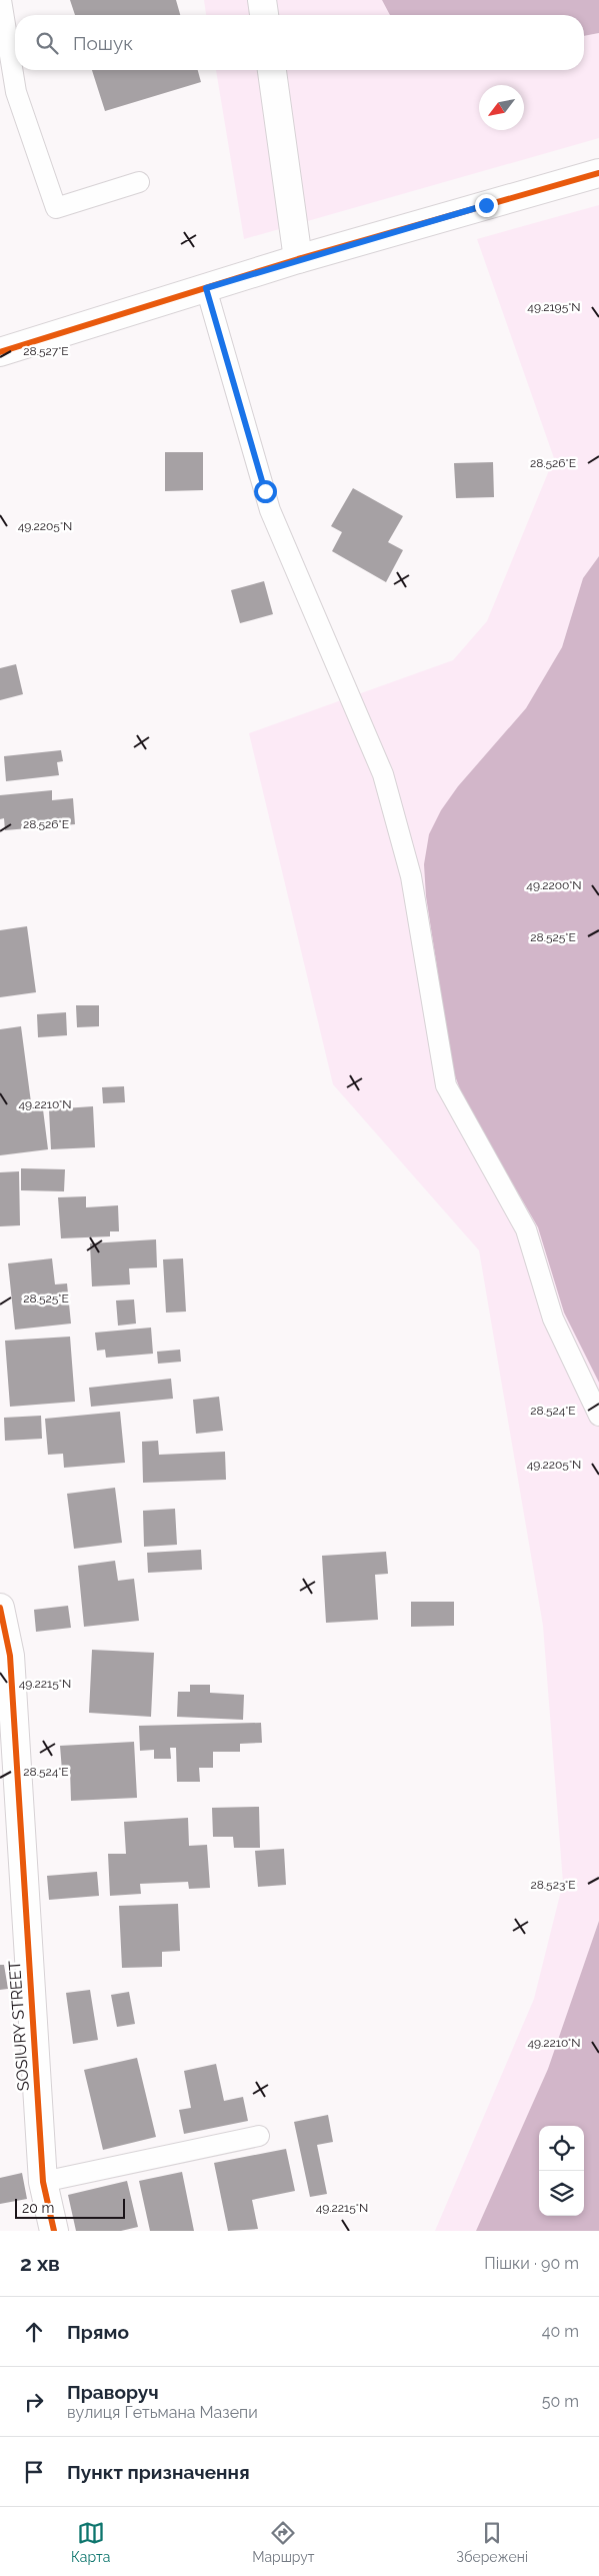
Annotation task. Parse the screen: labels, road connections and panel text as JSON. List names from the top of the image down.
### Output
{
  "streets": {
    "street": ["SOSIURY STREET"]
  },
  "scale_bar": "20 m",
  "north": "bottom left",
  "page": {
    "search": "Пошук",
    "scale": "20 m",
    "heading": ["2 хв", "Пішки · 90 m"],
    "list": [
      ["Прямо", "40 m"],
      ["Праворуч", "вулиця Гетьмана Мазепи", "50 m"],
      "Пункт призначення"
    ],
    "nav": ["Карта", "Маршрут", "Збережені"]
  },
  "coordinates": [
    "49.2195°N",
    "28.527°E",
    "28.526°E",
    "49.2205°N",
    "49.2200°N",
    "28.525°E",
    "49.2210°N",
    "28.524°E",
    "49.2215°N",
    "28.523°E"
  ]
}
